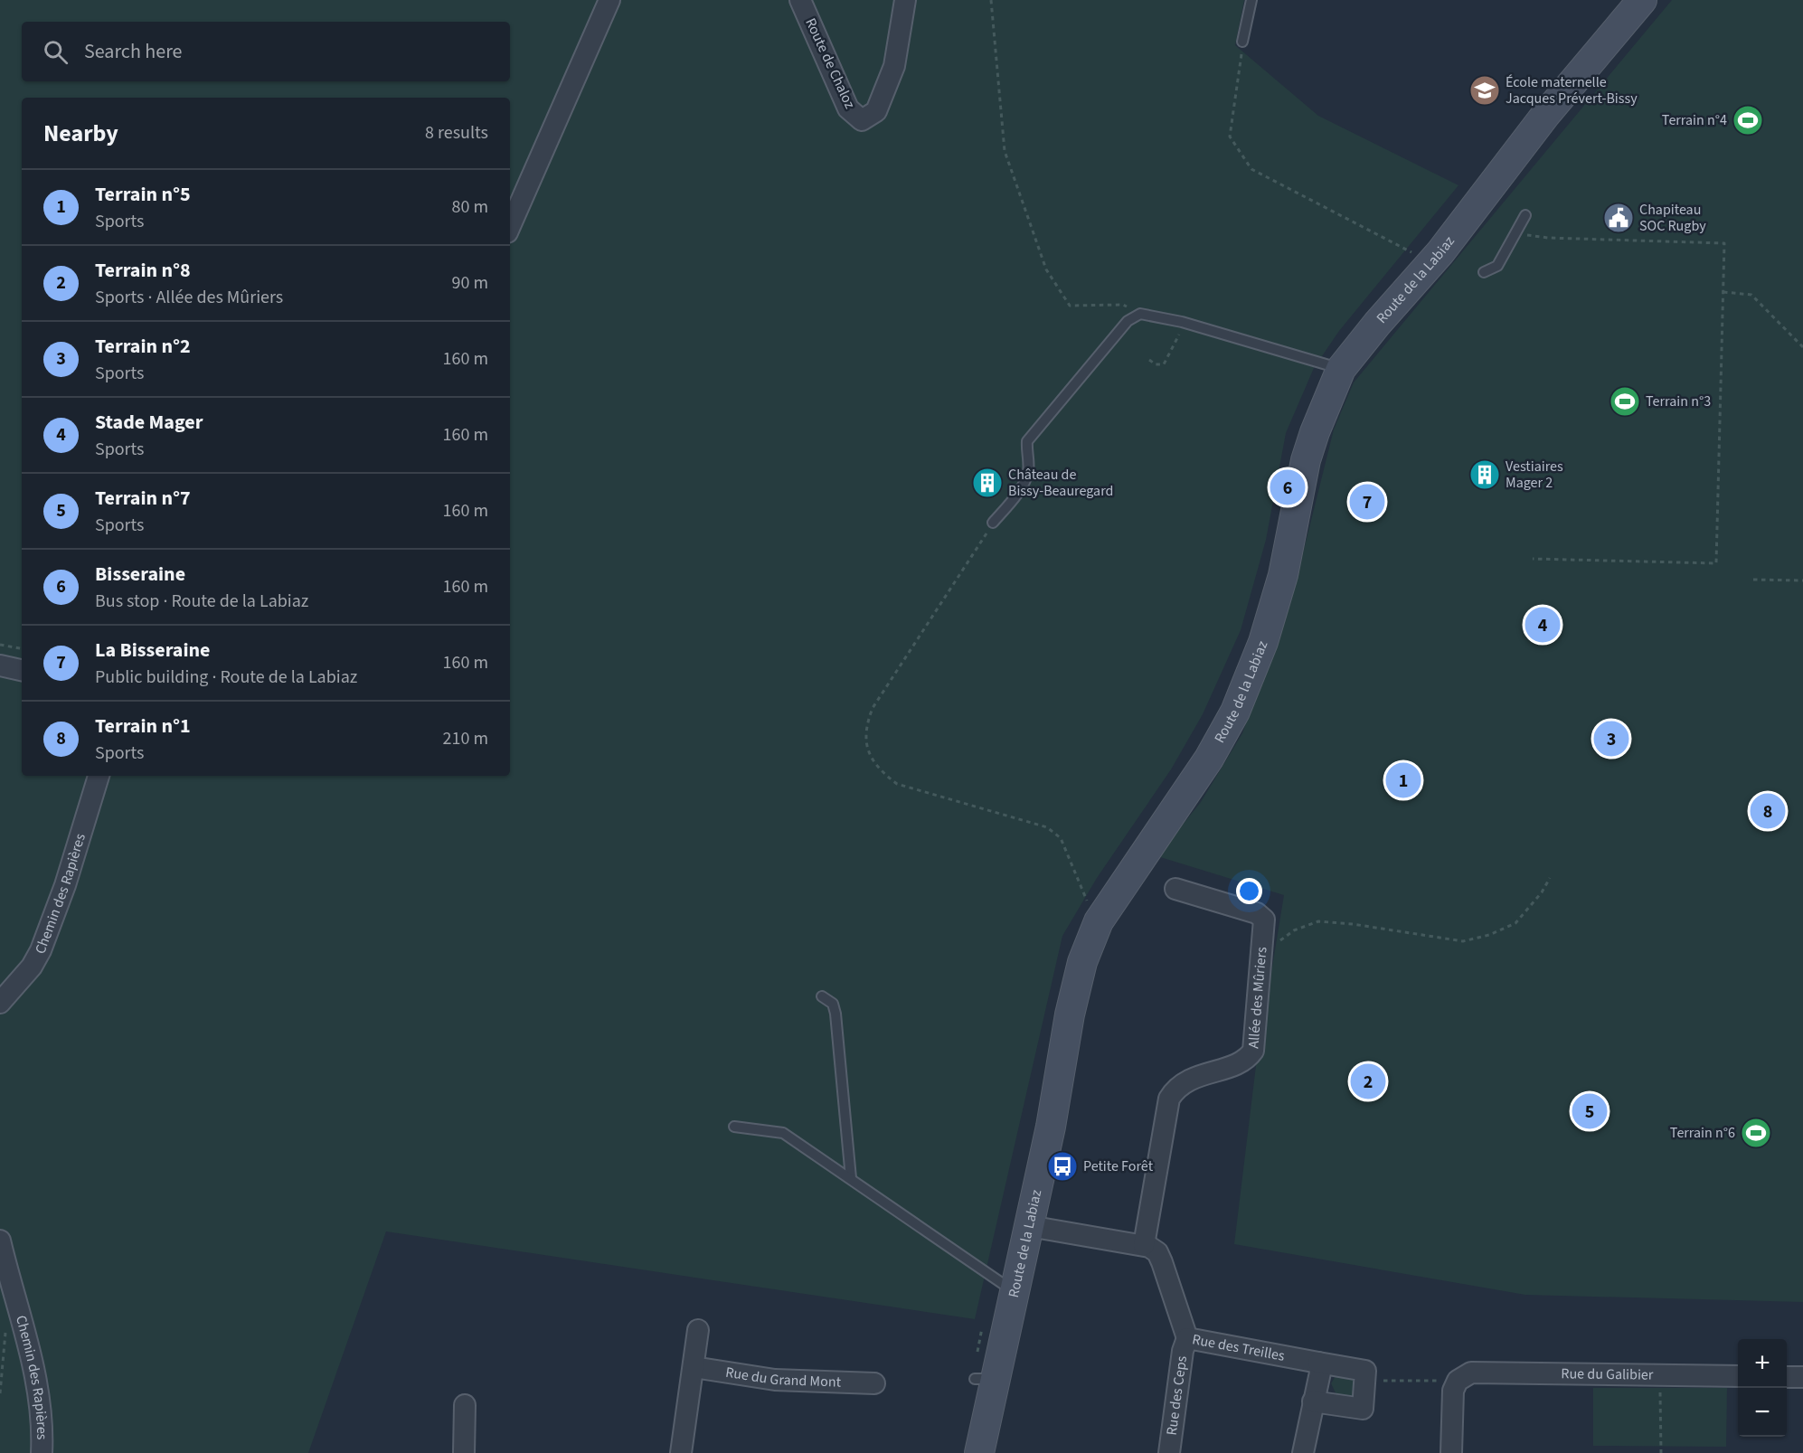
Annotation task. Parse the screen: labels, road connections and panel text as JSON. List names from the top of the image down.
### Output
{
  "streets": {
    "main road": ["Route de la Labiaz"],
    "street": [
      "Route de Chaloz",
      "Chemin des Rapières",
      "Allée des Mûriers",
      "Rue des Treilles",
      "Rue du Galibier",
      "Rue du Grand Mont",
      "Rue des Ceps"
    ]
  },
  "crossings": [
    ["Allée des Mûriers", "Rue des Treilles"],
    ["Rue des Treilles", "Rue des Ceps"]
  ],
  "places": {
    "school or university": ["École maternelle Jacques Prévert-Bissy"],
    "sports": ["Terrain n°4", "Terrain n°3", "Terrain n°6"],
    "public building": ["Chapiteau SOC Rugby"],
    "building": ["Vestiaires Mager 2", "Château de Bissy-Beauregard"],
    "bus stop": ["Petite Forêt"]
  },
  "page": {
    "search": "Search here",
    "heading": ["Nearby", "8 results"],
    "list": [
      {
        "mark": "1",
        "name": "Terrain n°5",
        "note": "Sports",
        "value": "80 m"
      },
      {
        "mark": "2",
        "name": "Terrain n°8",
        "note": "Sports · Allée des Mûriers",
        "value": "90 m"
      },
      {
        "mark": "3",
        "name": "Terrain n°2",
        "note": "Sports",
        "value": "160 m"
      },
      {
        "mark": "4",
        "name": "Stade Mager",
        "note": "Sports",
        "value": "160 m"
      },
      {
        "mark": "5",
        "name": "Terrain n°7",
        "note": "Sports",
        "value": "160 m"
      },
      {
        "mark": "6",
        "name": "Bisseraine",
        "note": "Bus stop · Route de la Labiaz",
        "value": "160 m"
      },
      {
        "mark": "7",
        "name": "La Bisseraine",
        "note": "Public building · Route de la Labiaz",
        "value": "160 m"
      },
      {
        "mark": "8",
        "name": "Terrain n°1",
        "note": "Sports",
        "value": "210 m"
      }
    ],
    "pins": [
      "6",
      "7",
      "4",
      "3",
      "1",
      "8",
      "2",
      "5"
    ],
    "map_buttons": ["+", "−"]
  }
}
